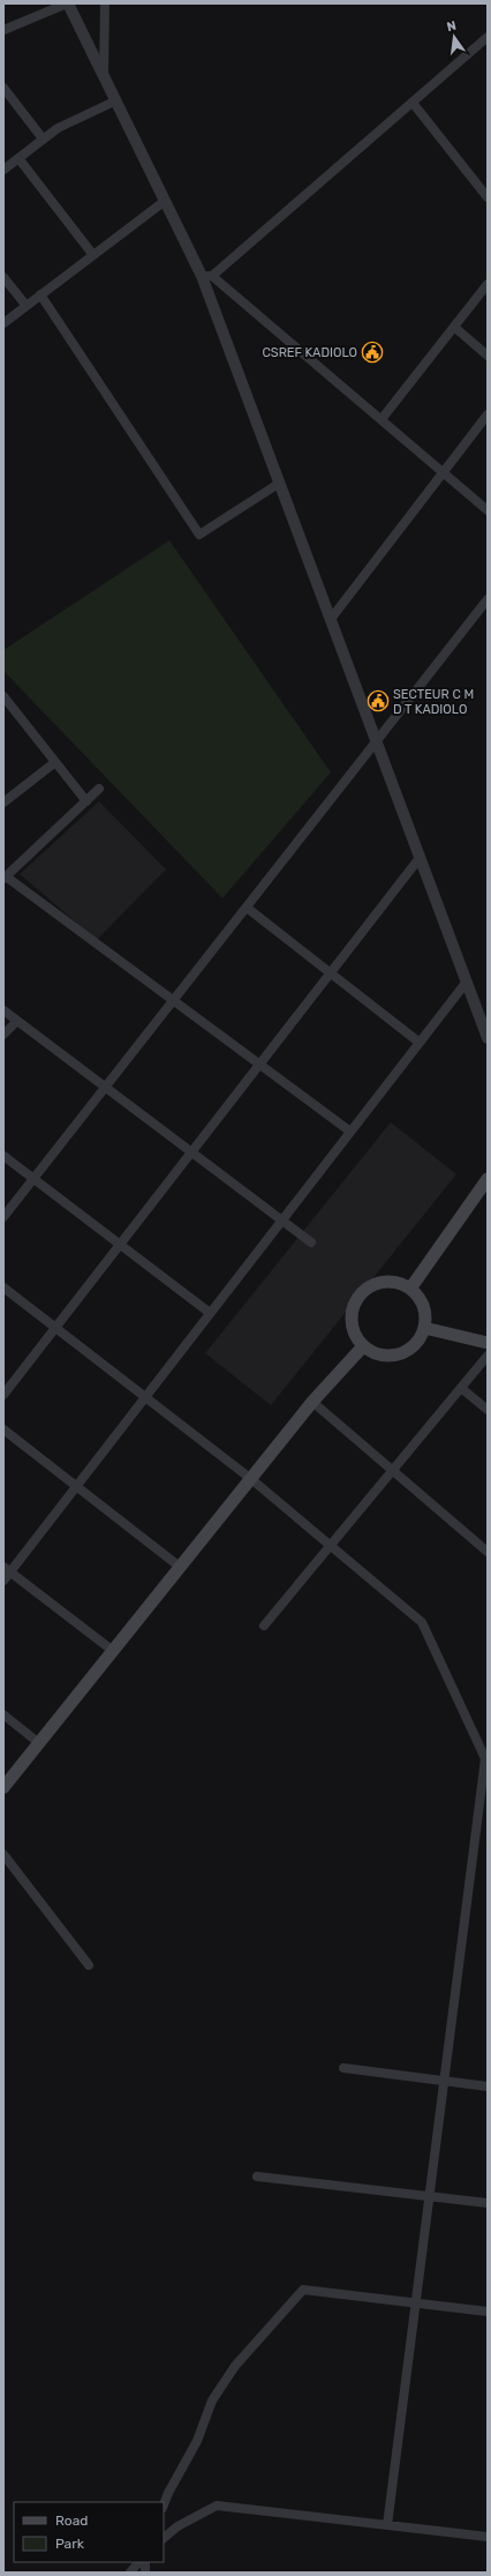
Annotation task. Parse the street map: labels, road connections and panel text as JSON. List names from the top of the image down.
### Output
{
  "places": {
    "public building": ["CSREF KADIOLO", "SECTEUR C M D T KADIOLO"]
  },
  "legend": ["Road", "Park"],
  "north": "top"
}
